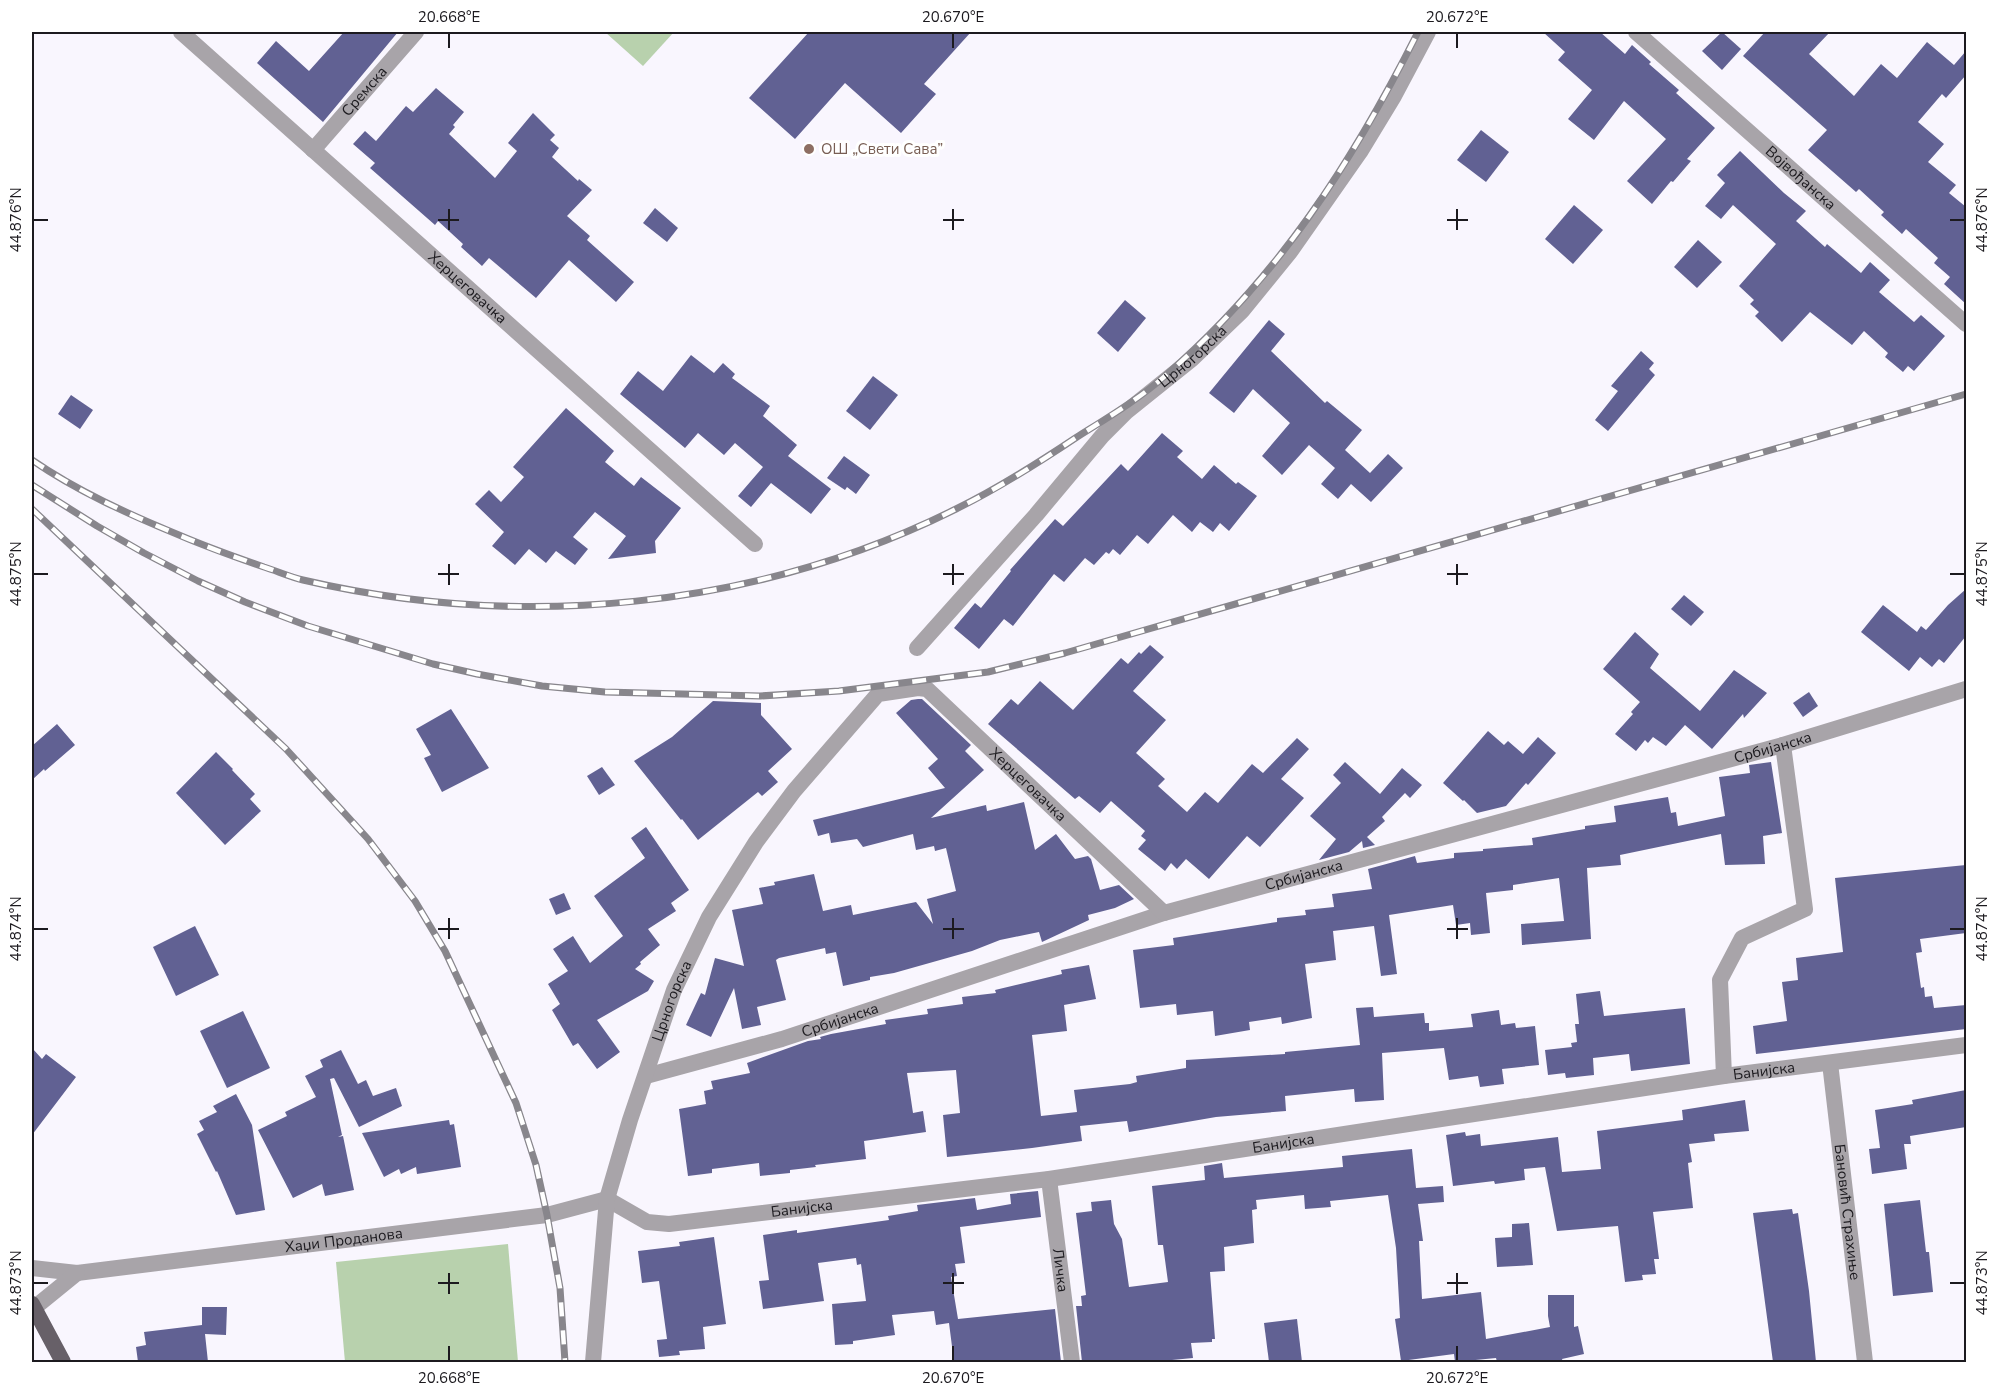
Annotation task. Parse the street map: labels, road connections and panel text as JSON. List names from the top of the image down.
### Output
{
  "streets": {
    "street": [
      "Сремска",
      "Војвођанска",
      "Херцеговачка",
      "Црногорска",
      "Србијанска",
      "Банијска",
      "Бановић Страхиње",
      "Хаџи Проданова",
      "Личка"
    ]
  },
  "crossings": [
    ["Сремска", "Херцеговачка"],
    ["Херцеговачка", "Црногорска"],
    ["Херцеговачка", "Србијанска"],
    ["Црногорска", "Србијанска"],
    ["Црногорска", "Банијска"],
    ["Црногорска", "Хаџи Проданова"],
    ["Банијска", "Бановић Страхиње"],
    ["Банијска", "Хаџи Проданова"],
    ["Банијска", "Личка"]
  ],
  "places": ["ОШ „Свети Сава”"],
  "coordinates": [
    "20.668°E",
    "20.670°E",
    "20.672°E",
    "44.876°N",
    "44.875°N",
    "44.874°N",
    "44.873°N"
  ]
}
